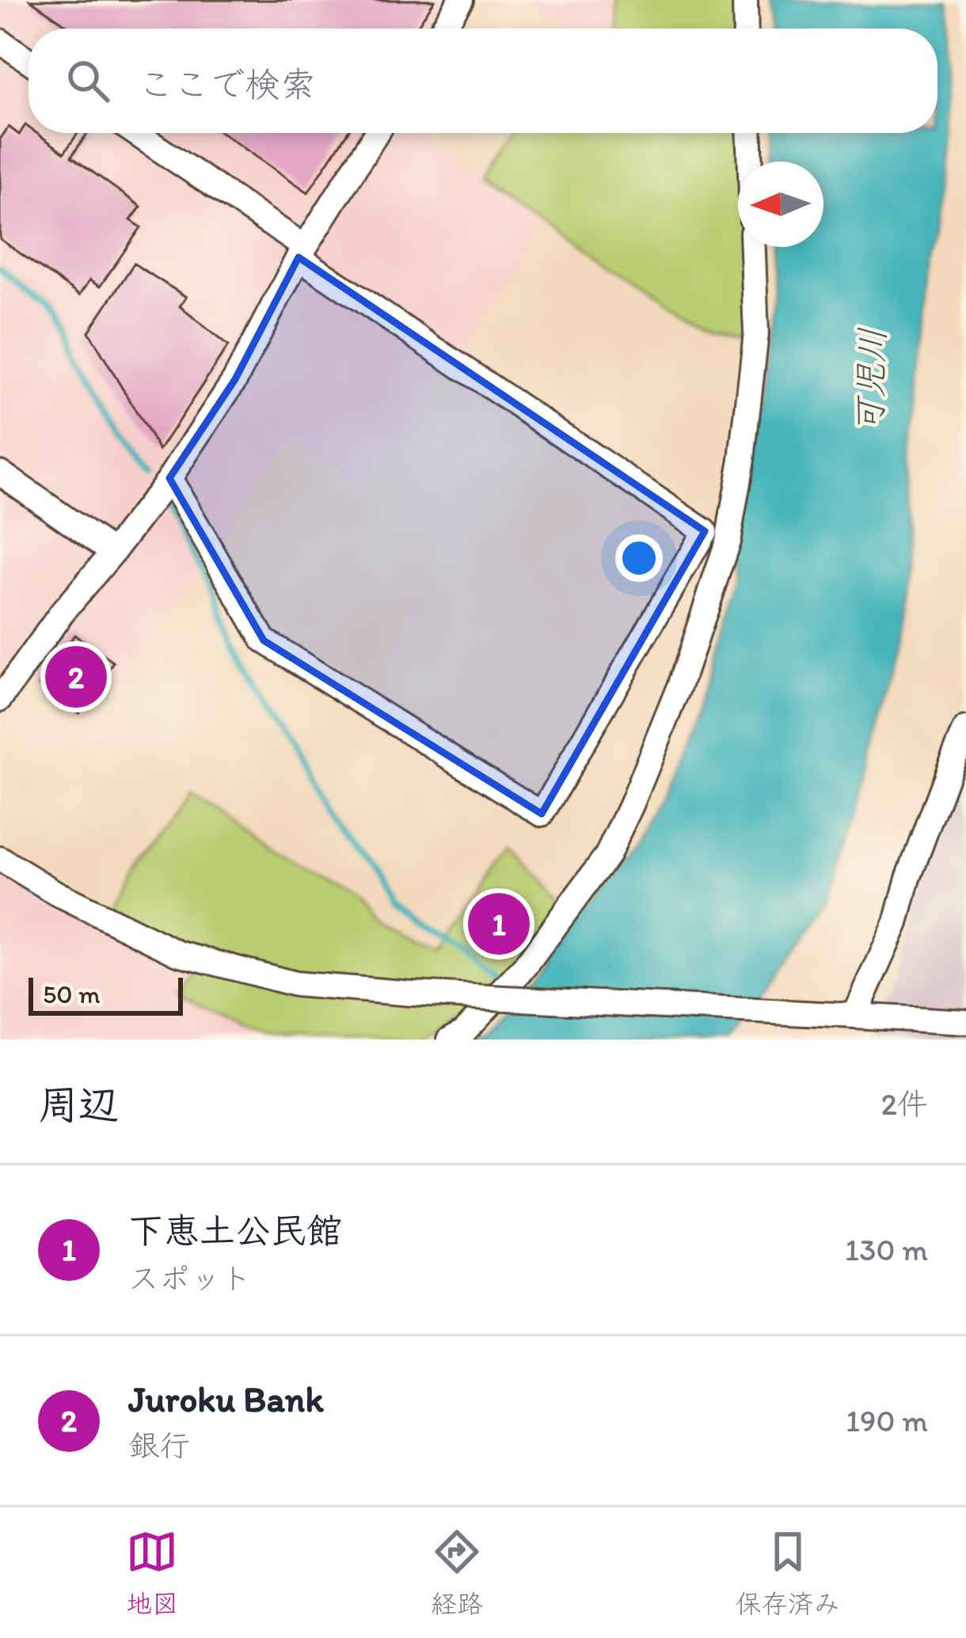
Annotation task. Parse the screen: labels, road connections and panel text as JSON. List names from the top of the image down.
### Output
{
  "water": ["可児川"],
  "scale_bar": "50 m",
  "north": "left",
  "page": {
    "search": "ここで検索",
    "pins": ["2", "1"],
    "scale": "50 m",
    "heading": ["周辺", "2件"],
    "list": [
      {
        "mark": "1",
        "name": "下恵土公民館",
        "note": "スポット",
        "value": "130 m"
      },
      {
        "mark": "2",
        "name": "Juroku Bank",
        "note": "銀行",
        "value": "190 m"
      }
    ],
    "nav": ["地図", "経路", "保存済み"]
  }
}
